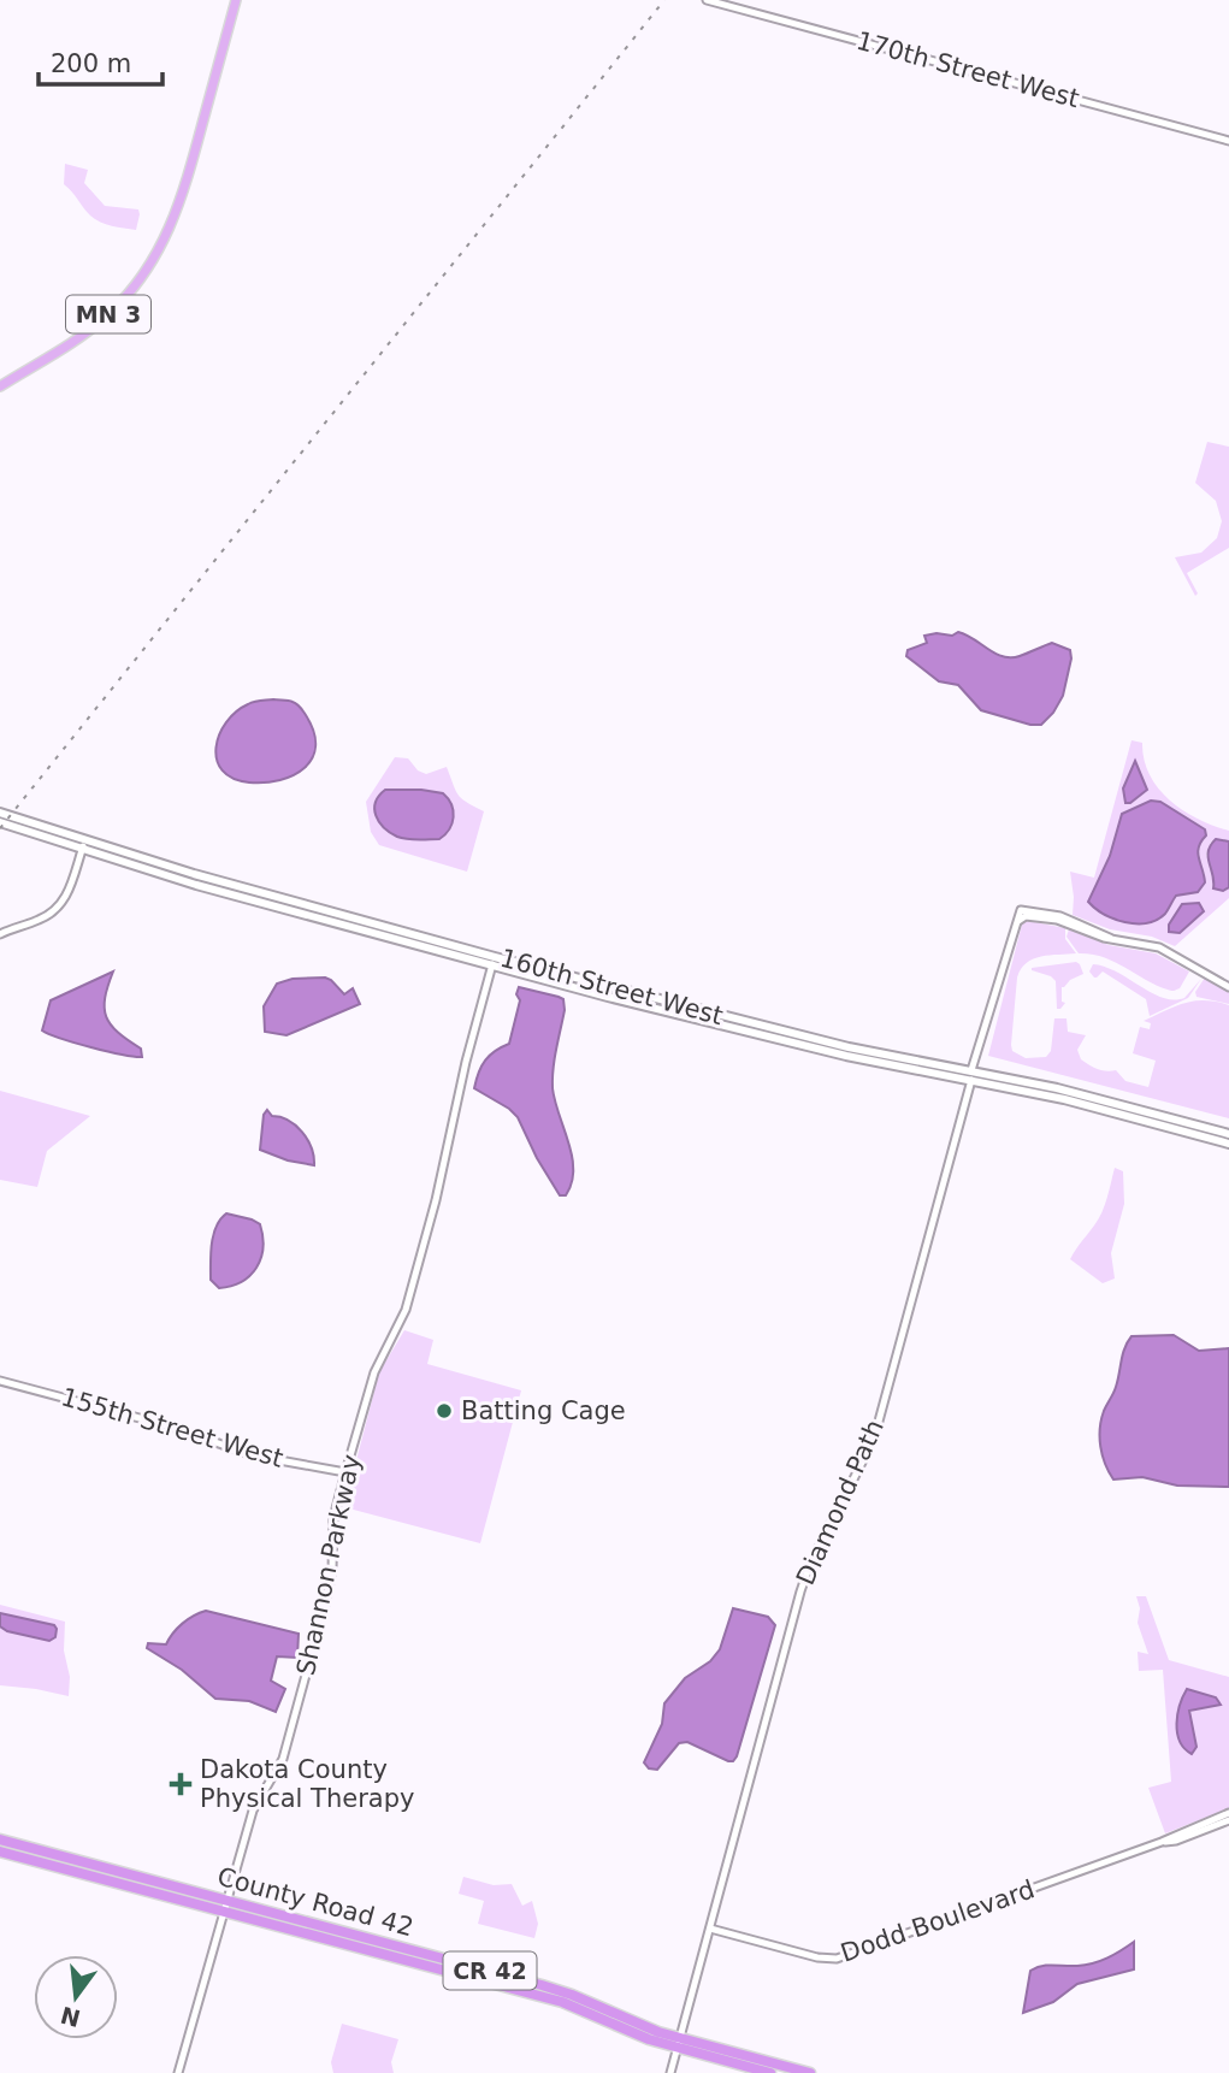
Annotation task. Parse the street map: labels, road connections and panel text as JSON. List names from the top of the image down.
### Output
{
  "streets": {
    "highway": ["County Road 42", "CR 42"],
    "main road": ["MN 3", "160th Street West"],
    "street": [
      "170th Street West",
      "155th Street West",
      "Diamond Path",
      "Shannon Parkway",
      "Dodd Boulevard"
    ]
  },
  "crossings": [
    ["160th Street West", "Diamond Path"],
    ["160th Street West", "Shannon Parkway"],
    ["155th Street West", "Shannon Parkway"],
    ["Diamond Path", "County Road 42"],
    ["Diamond Path", "Dodd Boulevard"],
    ["Shannon Parkway", "County Road 42"]
  ],
  "places": {
    "other": ["Batting Cage"],
    "health": ["Dakota County Physical Therapy"]
  },
  "scale_bar": "200 m",
  "north": "bottom"
}
